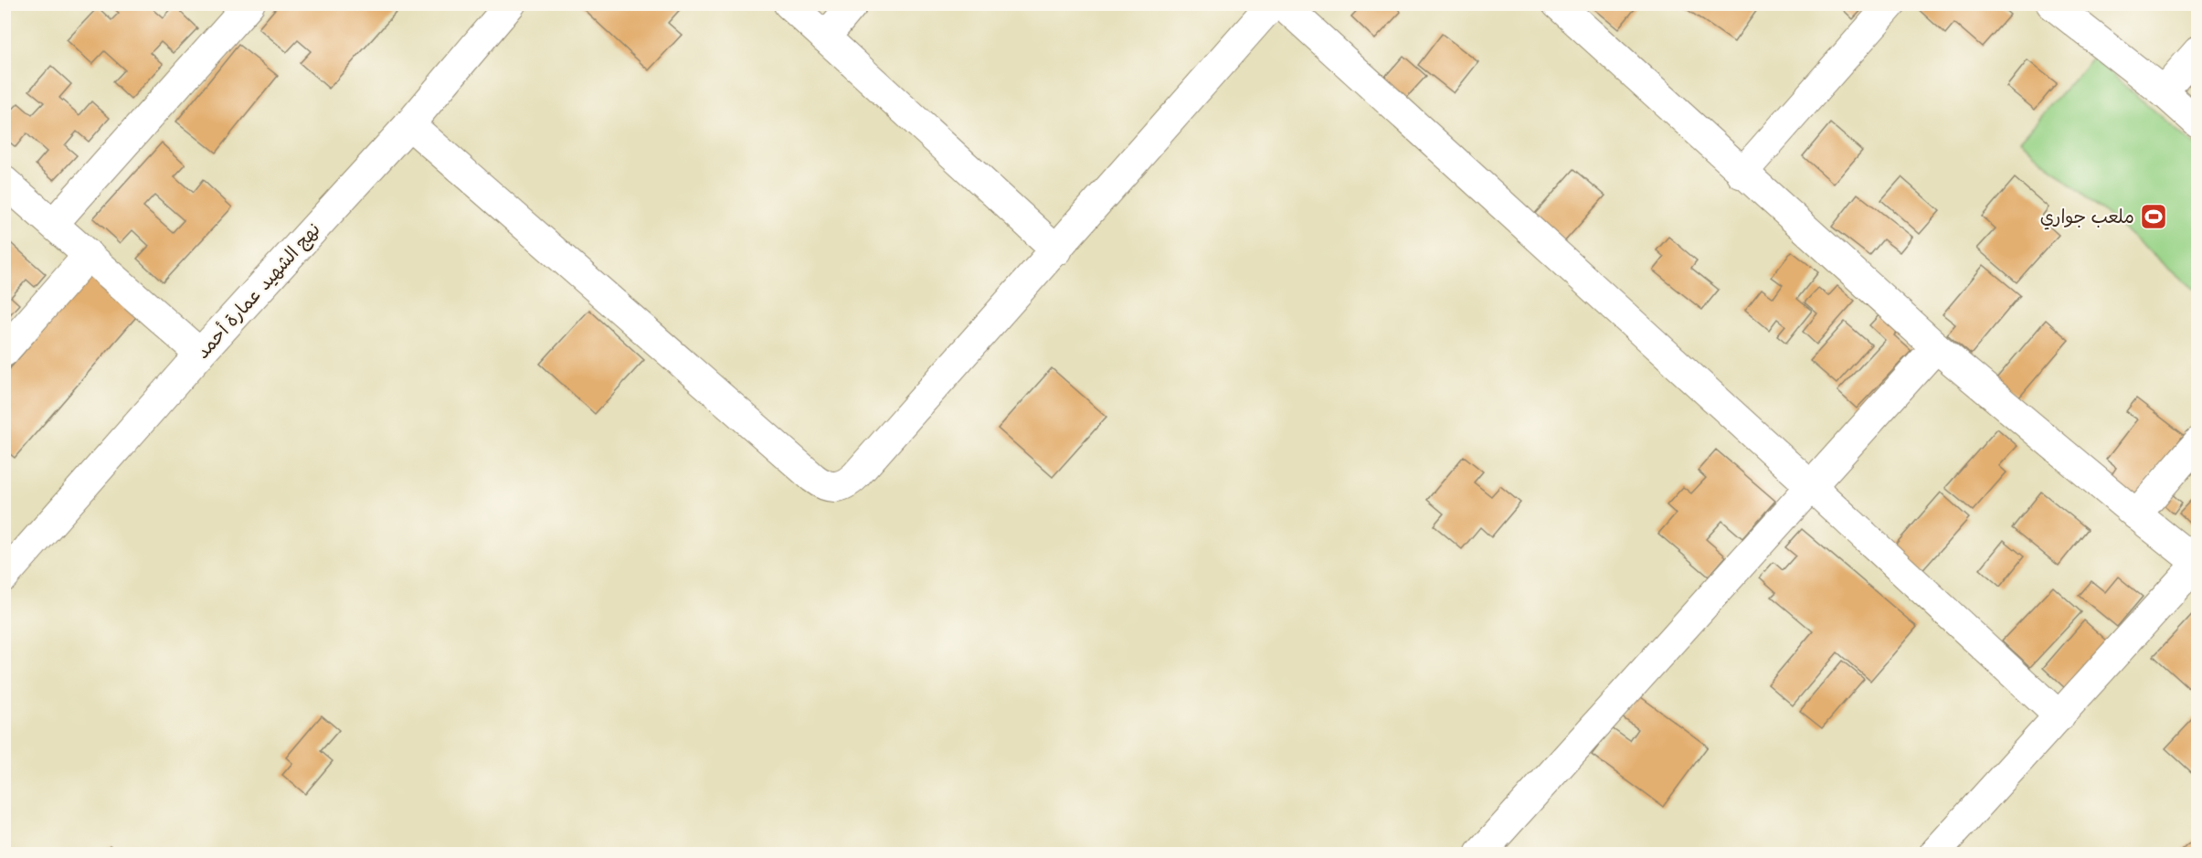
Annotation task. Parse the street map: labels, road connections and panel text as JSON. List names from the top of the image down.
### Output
{
  "streets": {
    "street": ["نهج الشهيد عمارة أحمد"]
  },
  "places": {
    "sports": ["ملعب جواري"]
  }
}
